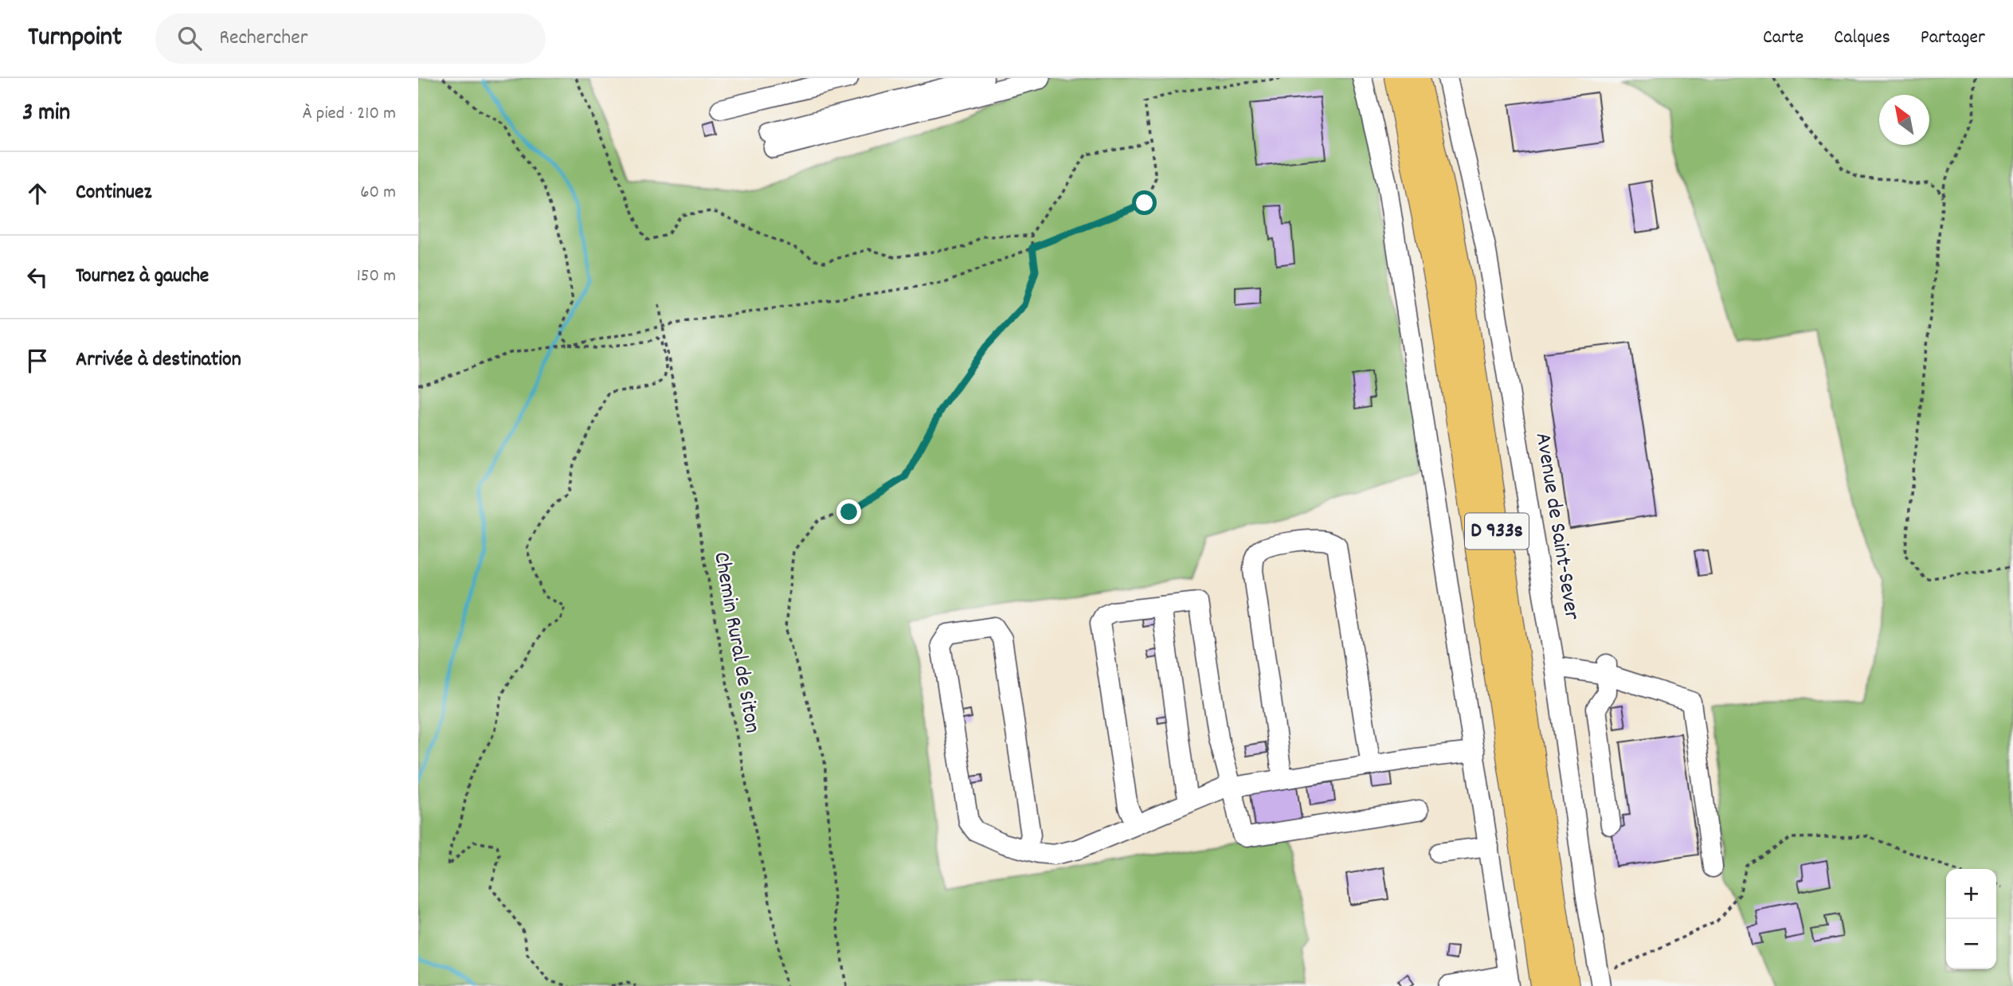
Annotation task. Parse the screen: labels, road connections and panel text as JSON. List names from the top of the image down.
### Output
{
  "streets": {
    "main road": ["D 933s"],
    "street": ["Avenue de Saint-Sever"],
    "path": ["Chemin Rural de Siton"]
  },
  "north": "top left",
  "page": {
    "header": "Turnpoint",
    "search": "Rechercher",
    "nav": ["Carte", "Calques", "Partager"],
    "heading": ["3 min", "À pied · 210 m"],
    "list": [
      ["Continuez", "60 m"],
      ["Tournez à gauche", "150 m"],
      "Arrivée à destination"
    ],
    "map_buttons": ["+", "−"]
  }
}
